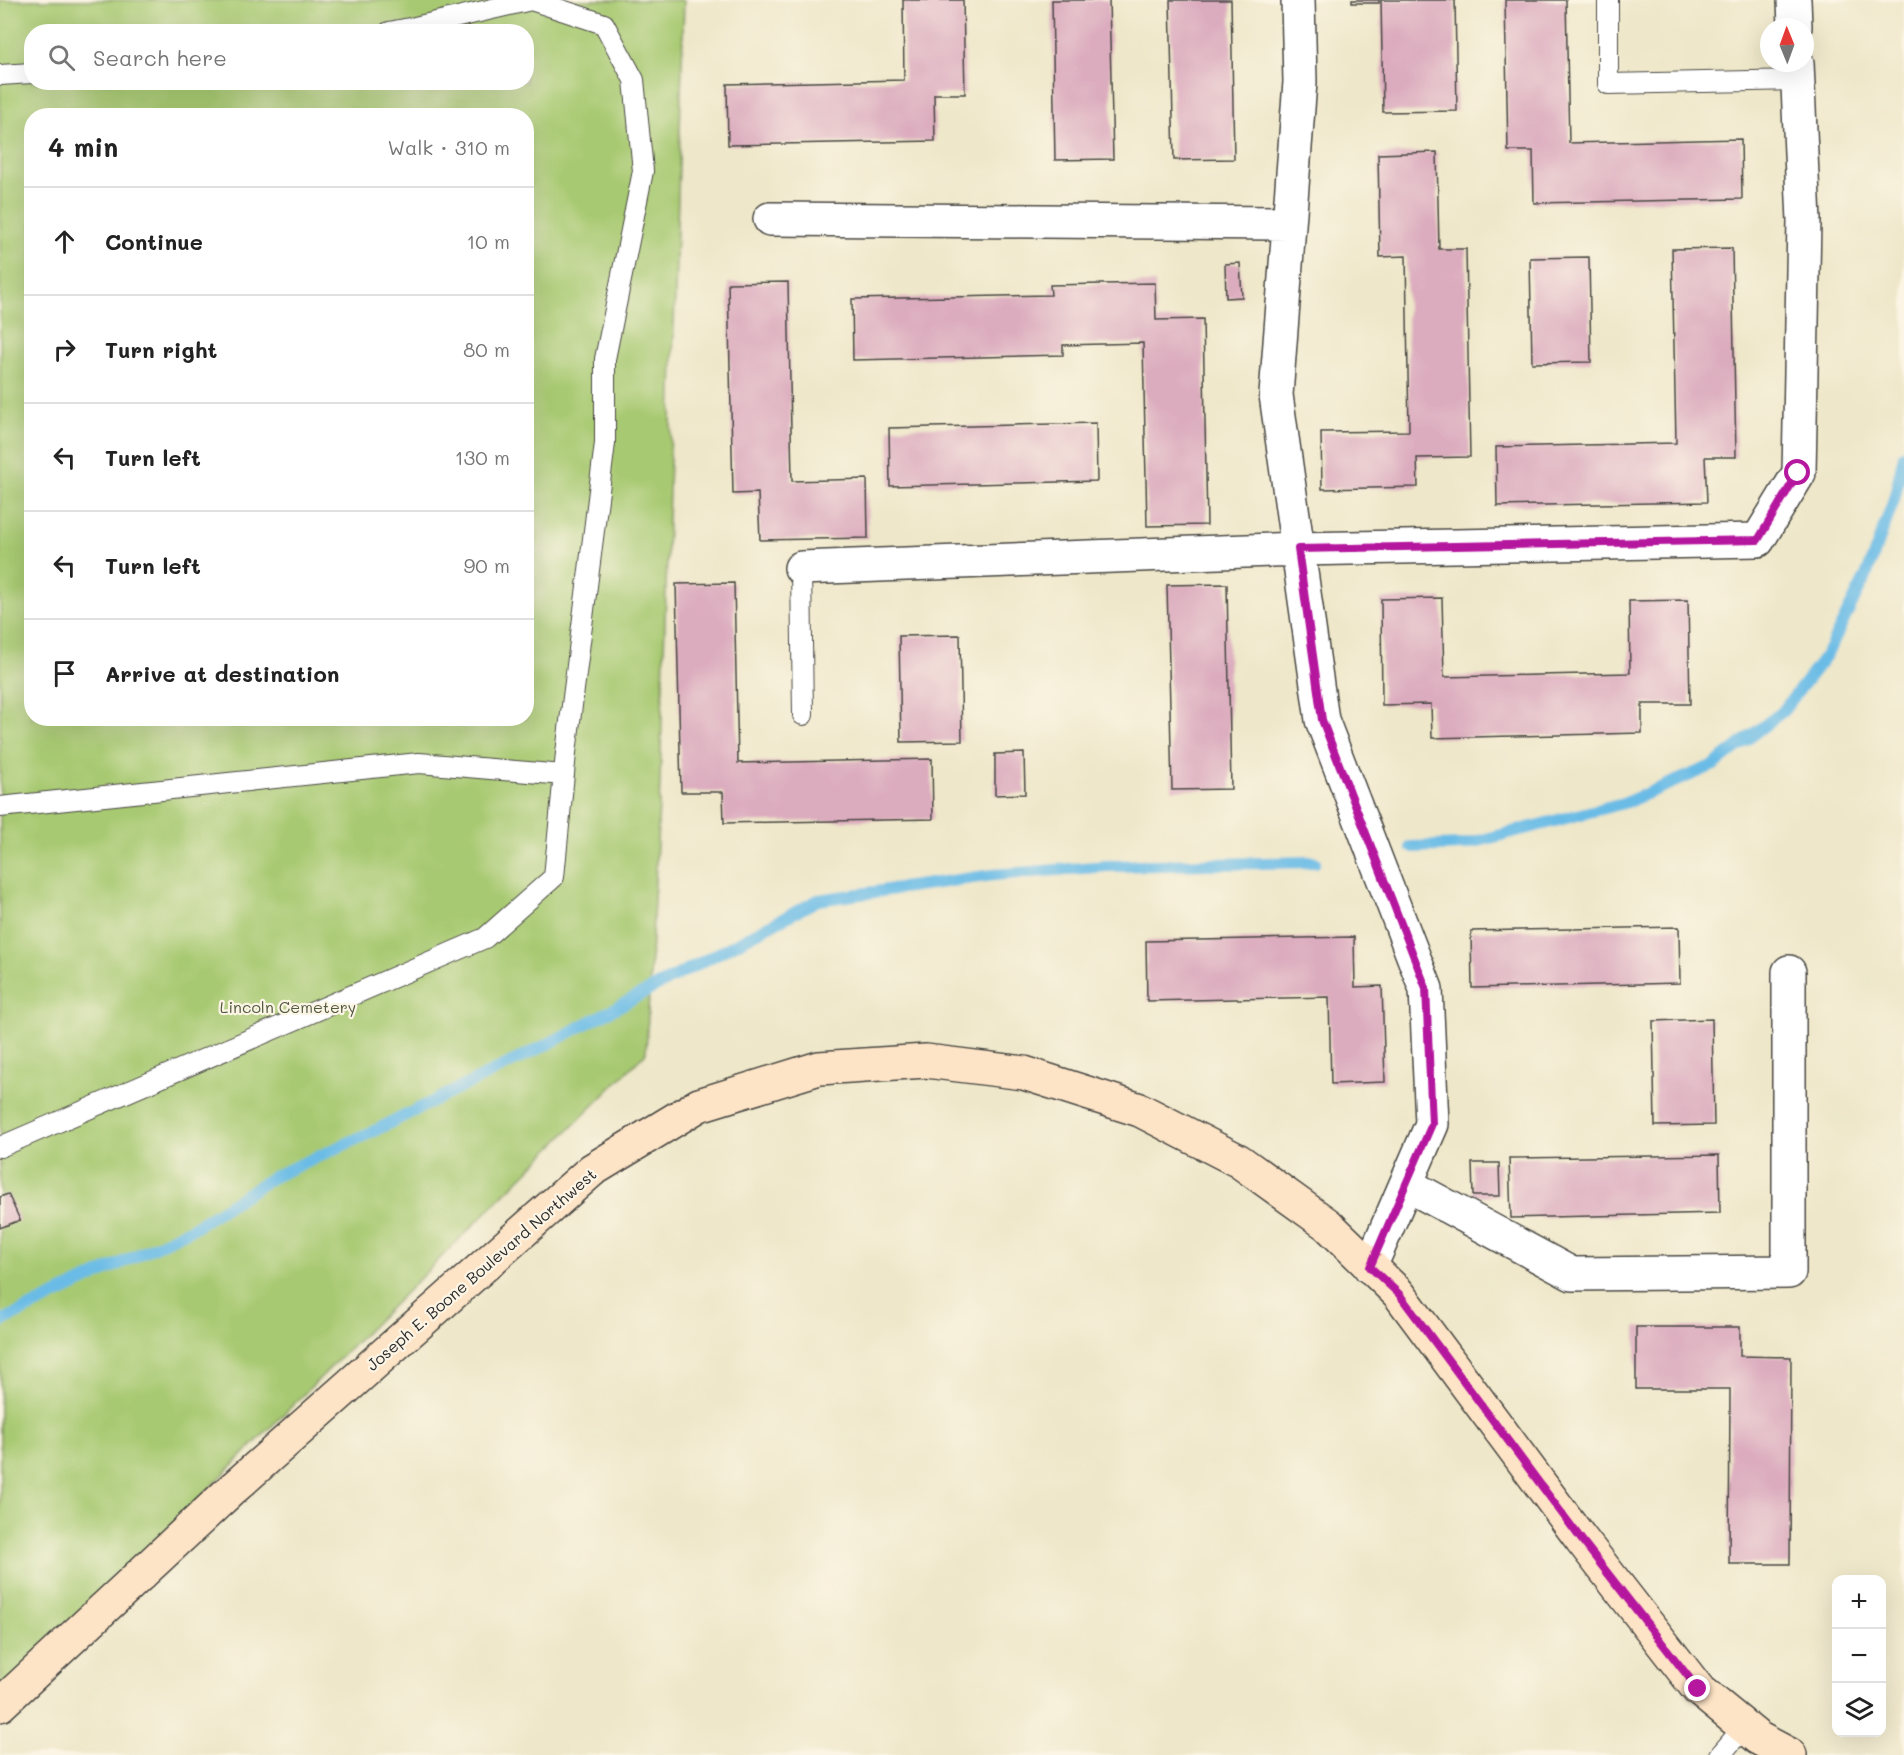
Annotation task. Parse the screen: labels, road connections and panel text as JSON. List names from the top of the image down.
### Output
{
  "streets": {
    "main road": ["Joseph E. Boone Boulevard Northwest"]
  },
  "parks": ["Lincoln Cemetery"],
  "north": "top",
  "page": {
    "search": "Search here",
    "heading": ["4 min", "Walk · 310 m"],
    "list": [
      ["Continue", "10 m"],
      ["Turn right", "80 m"],
      ["Turn left", "130 m"],
      ["Turn left", "90 m"],
      "Arrive at destination"
    ],
    "map_buttons": ["+", "−"]
  }
}
